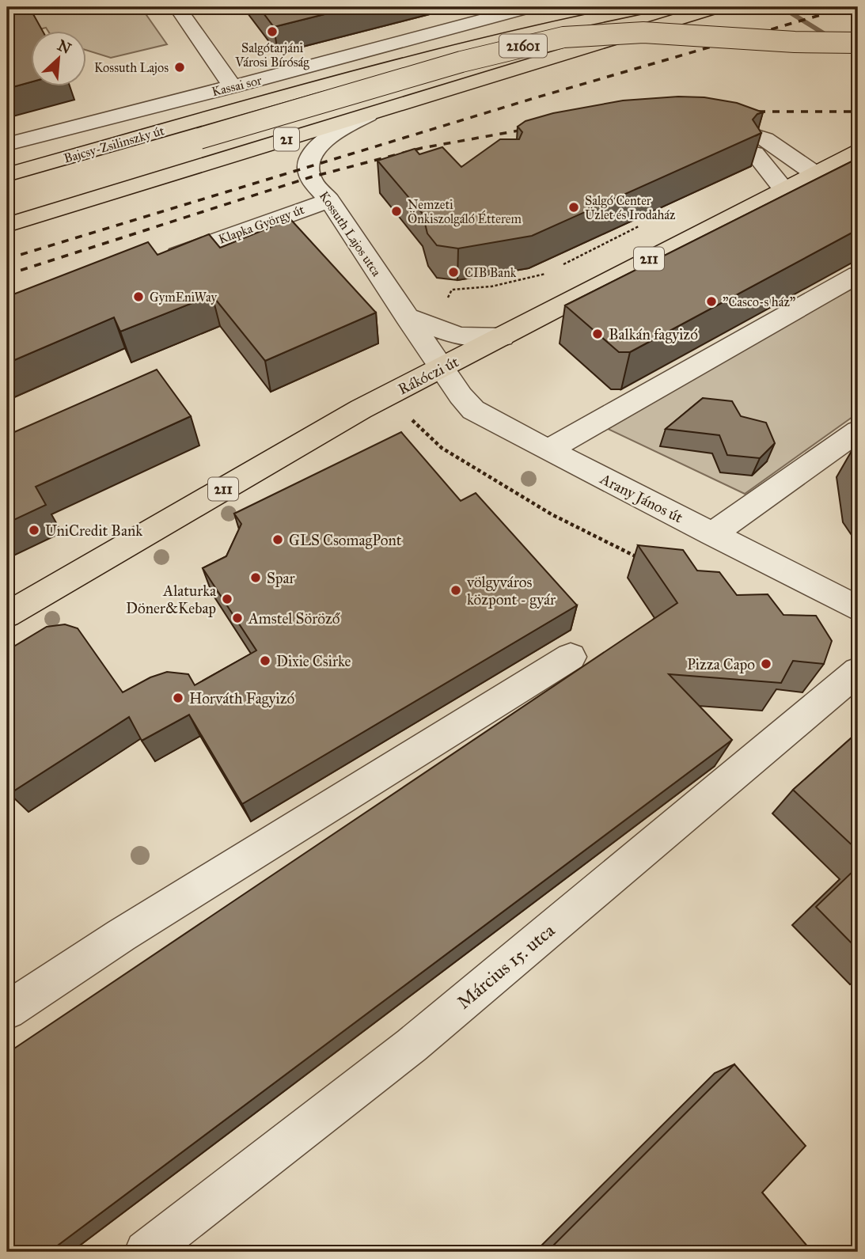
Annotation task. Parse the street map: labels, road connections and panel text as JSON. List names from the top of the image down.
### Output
{
  "streets": {
    "main road": [
      "21601",
      "21",
      "Bajcsy-Zsilinszky út",
      "211",
      "Rákóczi út"
    ],
    "street": [
      "Kassai sor",
      "Klapka György út",
      "Kossuth Lajos utca",
      "Arany János út",
      "Március 15. utca"
    ]
  },
  "crossings": [
    ["21601", "Bajcsy-Zsilinszky út"],
    ["21", "Kossuth Lajos utca"],
    ["Klapka György út", "Kossuth Lajos utca"],
    ["Kossuth Lajos utca", "Rákóczi út"],
    ["Kossuth Lajos utca", "Arany János út"],
    ["Rákóczi út", "Arany János út"]
  ],
  "places": [
    "Salgótarjáni Városi Bíróság",
    "Kossuth Lajos",
    "Salgó Center Üzlet és Irodaház",
    "Nemzeti Önkiszolgáló Étterem",
    "CIB Bank",
    "GymEniWay",
    "\"Casco-s ház\"",
    "Balkán fagyizó",
    "UniCredit Bank",
    "GLS CsomagPont",
    "Spar",
    "völgyváros központ - gyár",
    "Alaturka Döner&Kebap",
    "Amstel Söröző",
    "Dixie Csirke",
    "Pizza Capo",
    "Horváth Fagyizó"
  ],
  "north": "top right"
}
